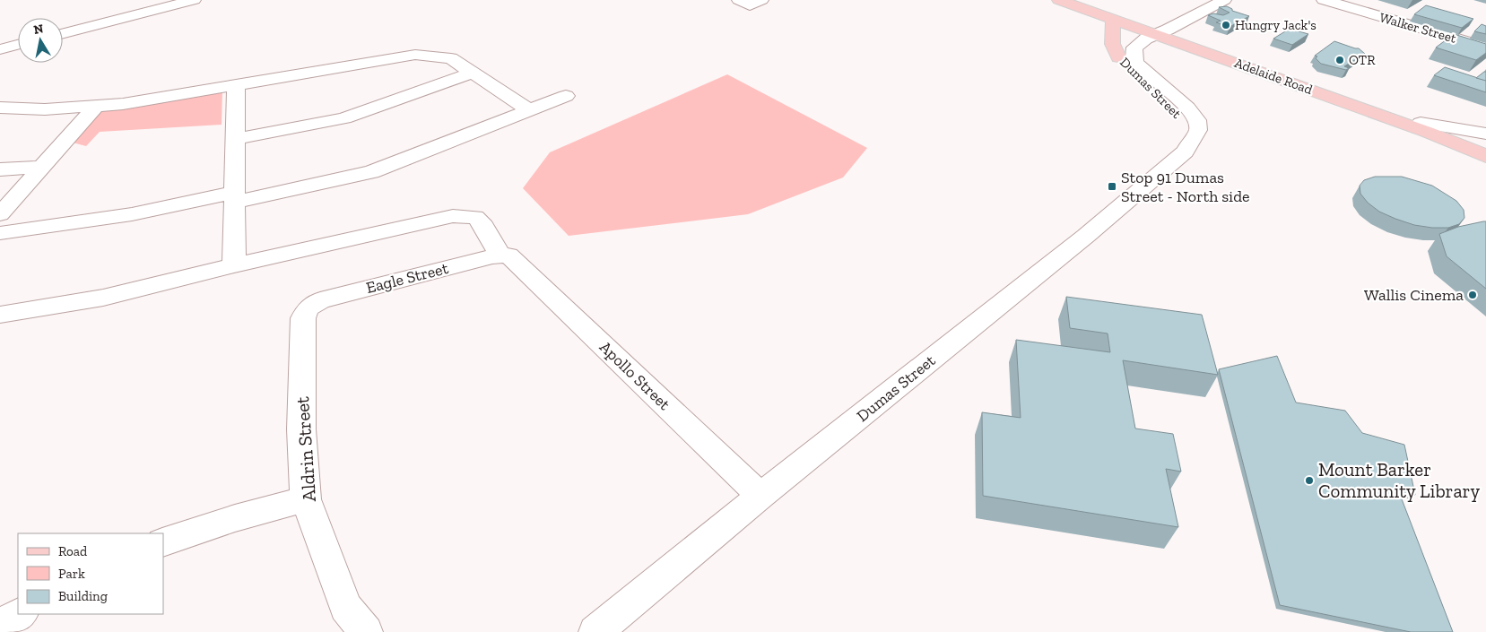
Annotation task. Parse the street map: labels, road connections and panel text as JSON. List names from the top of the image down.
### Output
{
  "streets": {
    "main road": ["Adelaide Road"],
    "street": [
      "Walker Street",
      "Dumas Street",
      "Eagle Street",
      "Apollo Street",
      "Aldrin Street"
    ]
  },
  "crossings": [
    ["Adelaide Road", "Dumas Street"],
    ["Dumas Street", "Apollo Street"],
    ["Eagle Street", "Apollo Street"],
    ["Eagle Street", "Aldrin Street"]
  ],
  "places": {
    "other": [
      "Hungry Jack's",
      "OTR",
      "Wallis Cinema",
      "Mount Barker Community Library"
    ],
    "transit": ["Stop 91 Dumas Street - North side"]
  },
  "legend": ["Road", "Park", "Building"],
  "north": "top"
}
